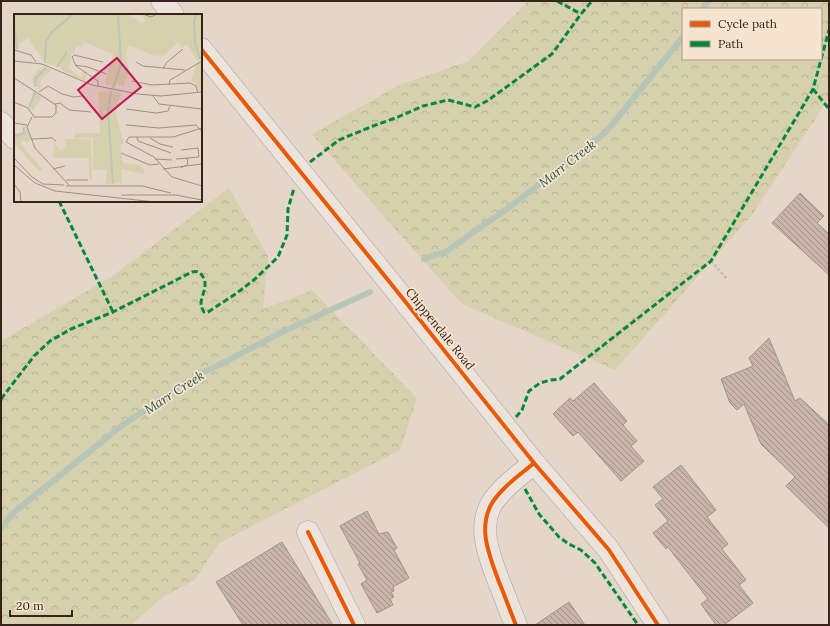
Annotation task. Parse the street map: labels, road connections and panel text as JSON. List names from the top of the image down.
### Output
{
  "streets": {
    "street": ["Chippendale Road"]
  },
  "water": ["Marr Creek"],
  "legend": ["Cycle path", "Path"],
  "scale_bar": "20 m"
}
